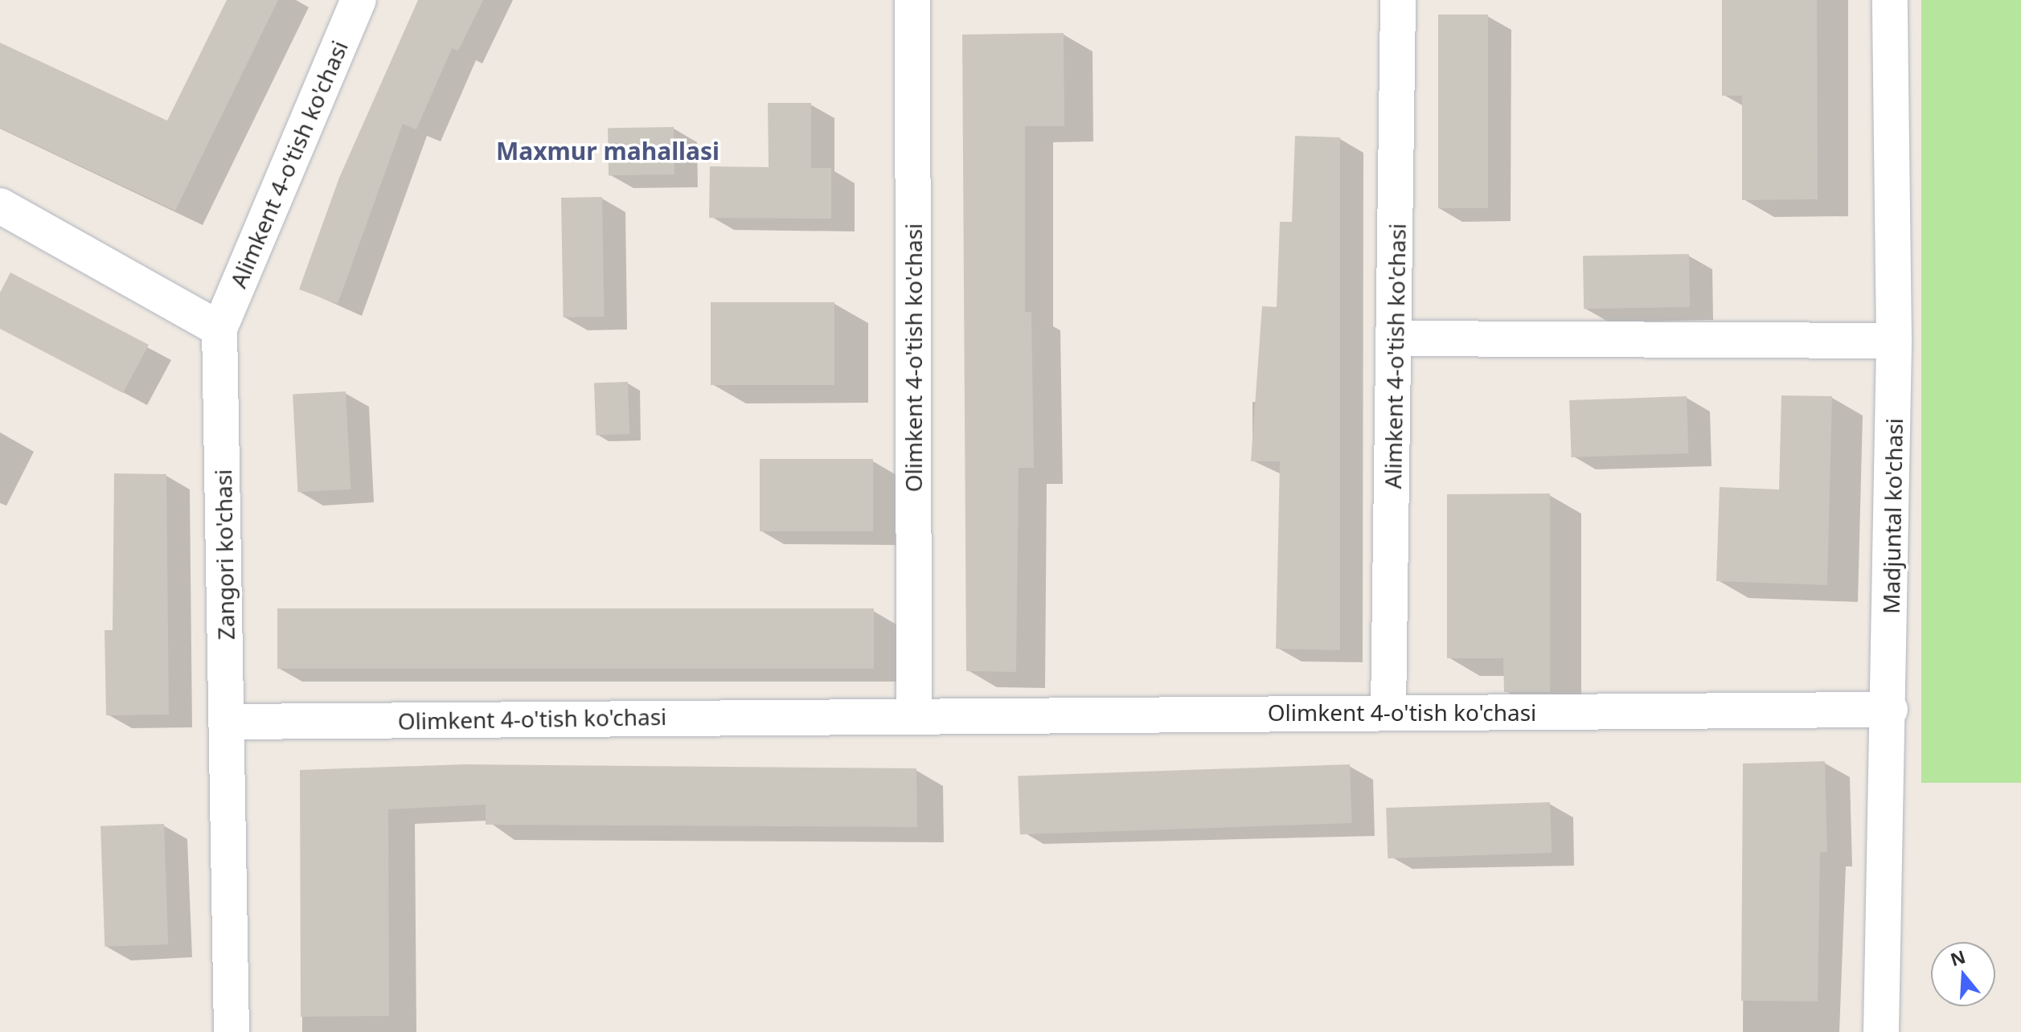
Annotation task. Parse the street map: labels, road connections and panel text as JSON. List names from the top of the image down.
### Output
{
  "streets": {
    "street": [
      "Alimkent 4-o'tish ko'chasi",
      "Olimkent 4-o'tish ko'chasi",
      "Madjuntal ko'chasi",
      "Zangori ko'chasi"
    ]
  },
  "crossings": [
    ["Alimkent 4-o'tish ko'chasi", "Olimkent 4-o'tish ko'chasi"],
    ["Alimkent 4-o'tish ko'chasi", "Zangori ko'chasi"],
    ["Olimkent 4-o'tish ko'chasi", "Madjuntal ko'chasi"],
    ["Olimkent 4-o'tish ko'chasi", "Zangori ko'chasi"]
  ],
  "districts": ["Maxmur mahallasi"],
  "north": "top"
}
